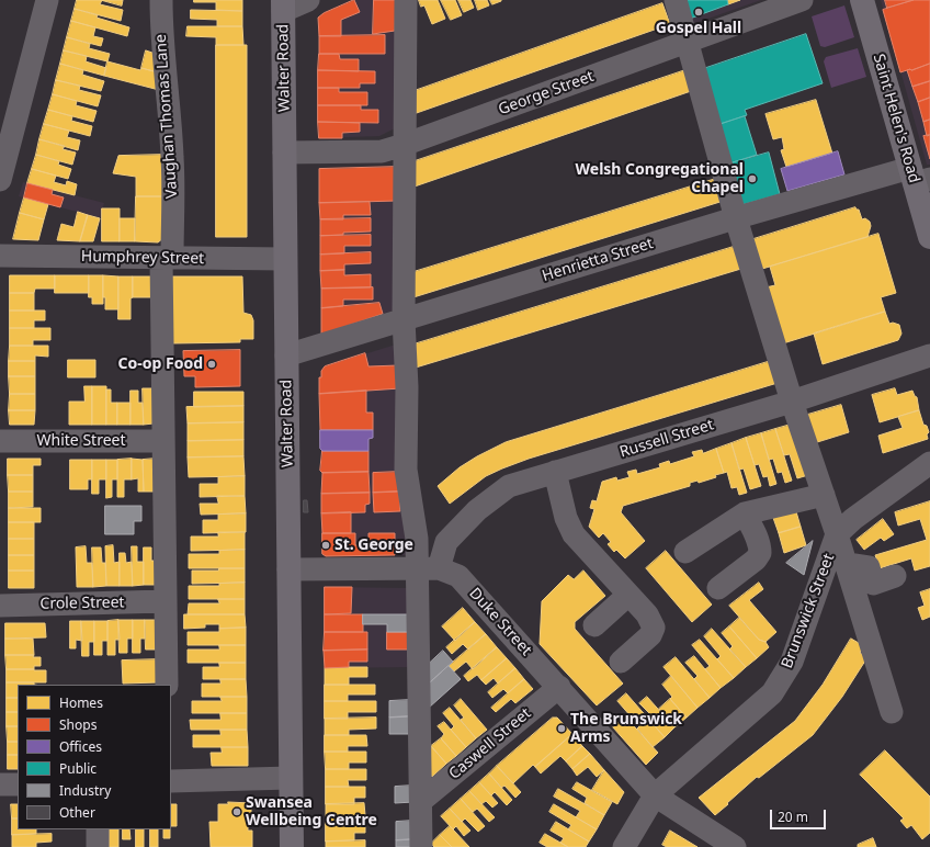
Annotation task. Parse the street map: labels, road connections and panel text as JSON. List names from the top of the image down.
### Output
{
  "streets": {
    "main road": ["Walter Road", "Saint Helen's Road"],
    "street": [
      "George Street",
      "Vaughan Thomas Lane",
      "Humphrey Street",
      "Henrietta Street",
      "Russell Street",
      "White Street",
      "Crole Street",
      "Brunswick Street",
      "Duke Street",
      "Caswell Street"
    ]
  },
  "crossings": [
    ["Walter Road", "George Street"],
    ["Walter Road", "Humphrey Street"],
    ["Walter Road", "Henrietta Street"],
    ["Walter Road", "Duke Street"],
    ["Vaughan Thomas Lane", "Humphrey Street"],
    ["Vaughan Thomas Lane", "White Street"],
    ["Vaughan Thomas Lane", "Crole Street"],
    ["Saint Helen's Road", "Henrietta Street"],
    ["Russell Street", "Duke Street"],
    ["Brunswick Street", "Duke Street"],
    ["Duke Street", "Caswell Street"]
  ],
  "places": [
    "Gospel Hall",
    "Welsh Congregational Chapel",
    "Co-op Food",
    "St. George",
    "The Brunswick Arms",
    "Swansea Wellbeing Centre"
  ],
  "legend": [
    "Homes",
    "Shops",
    "Offices",
    "Public",
    "Industry",
    "Other"
  ],
  "scale_bar": "20 m"
}
